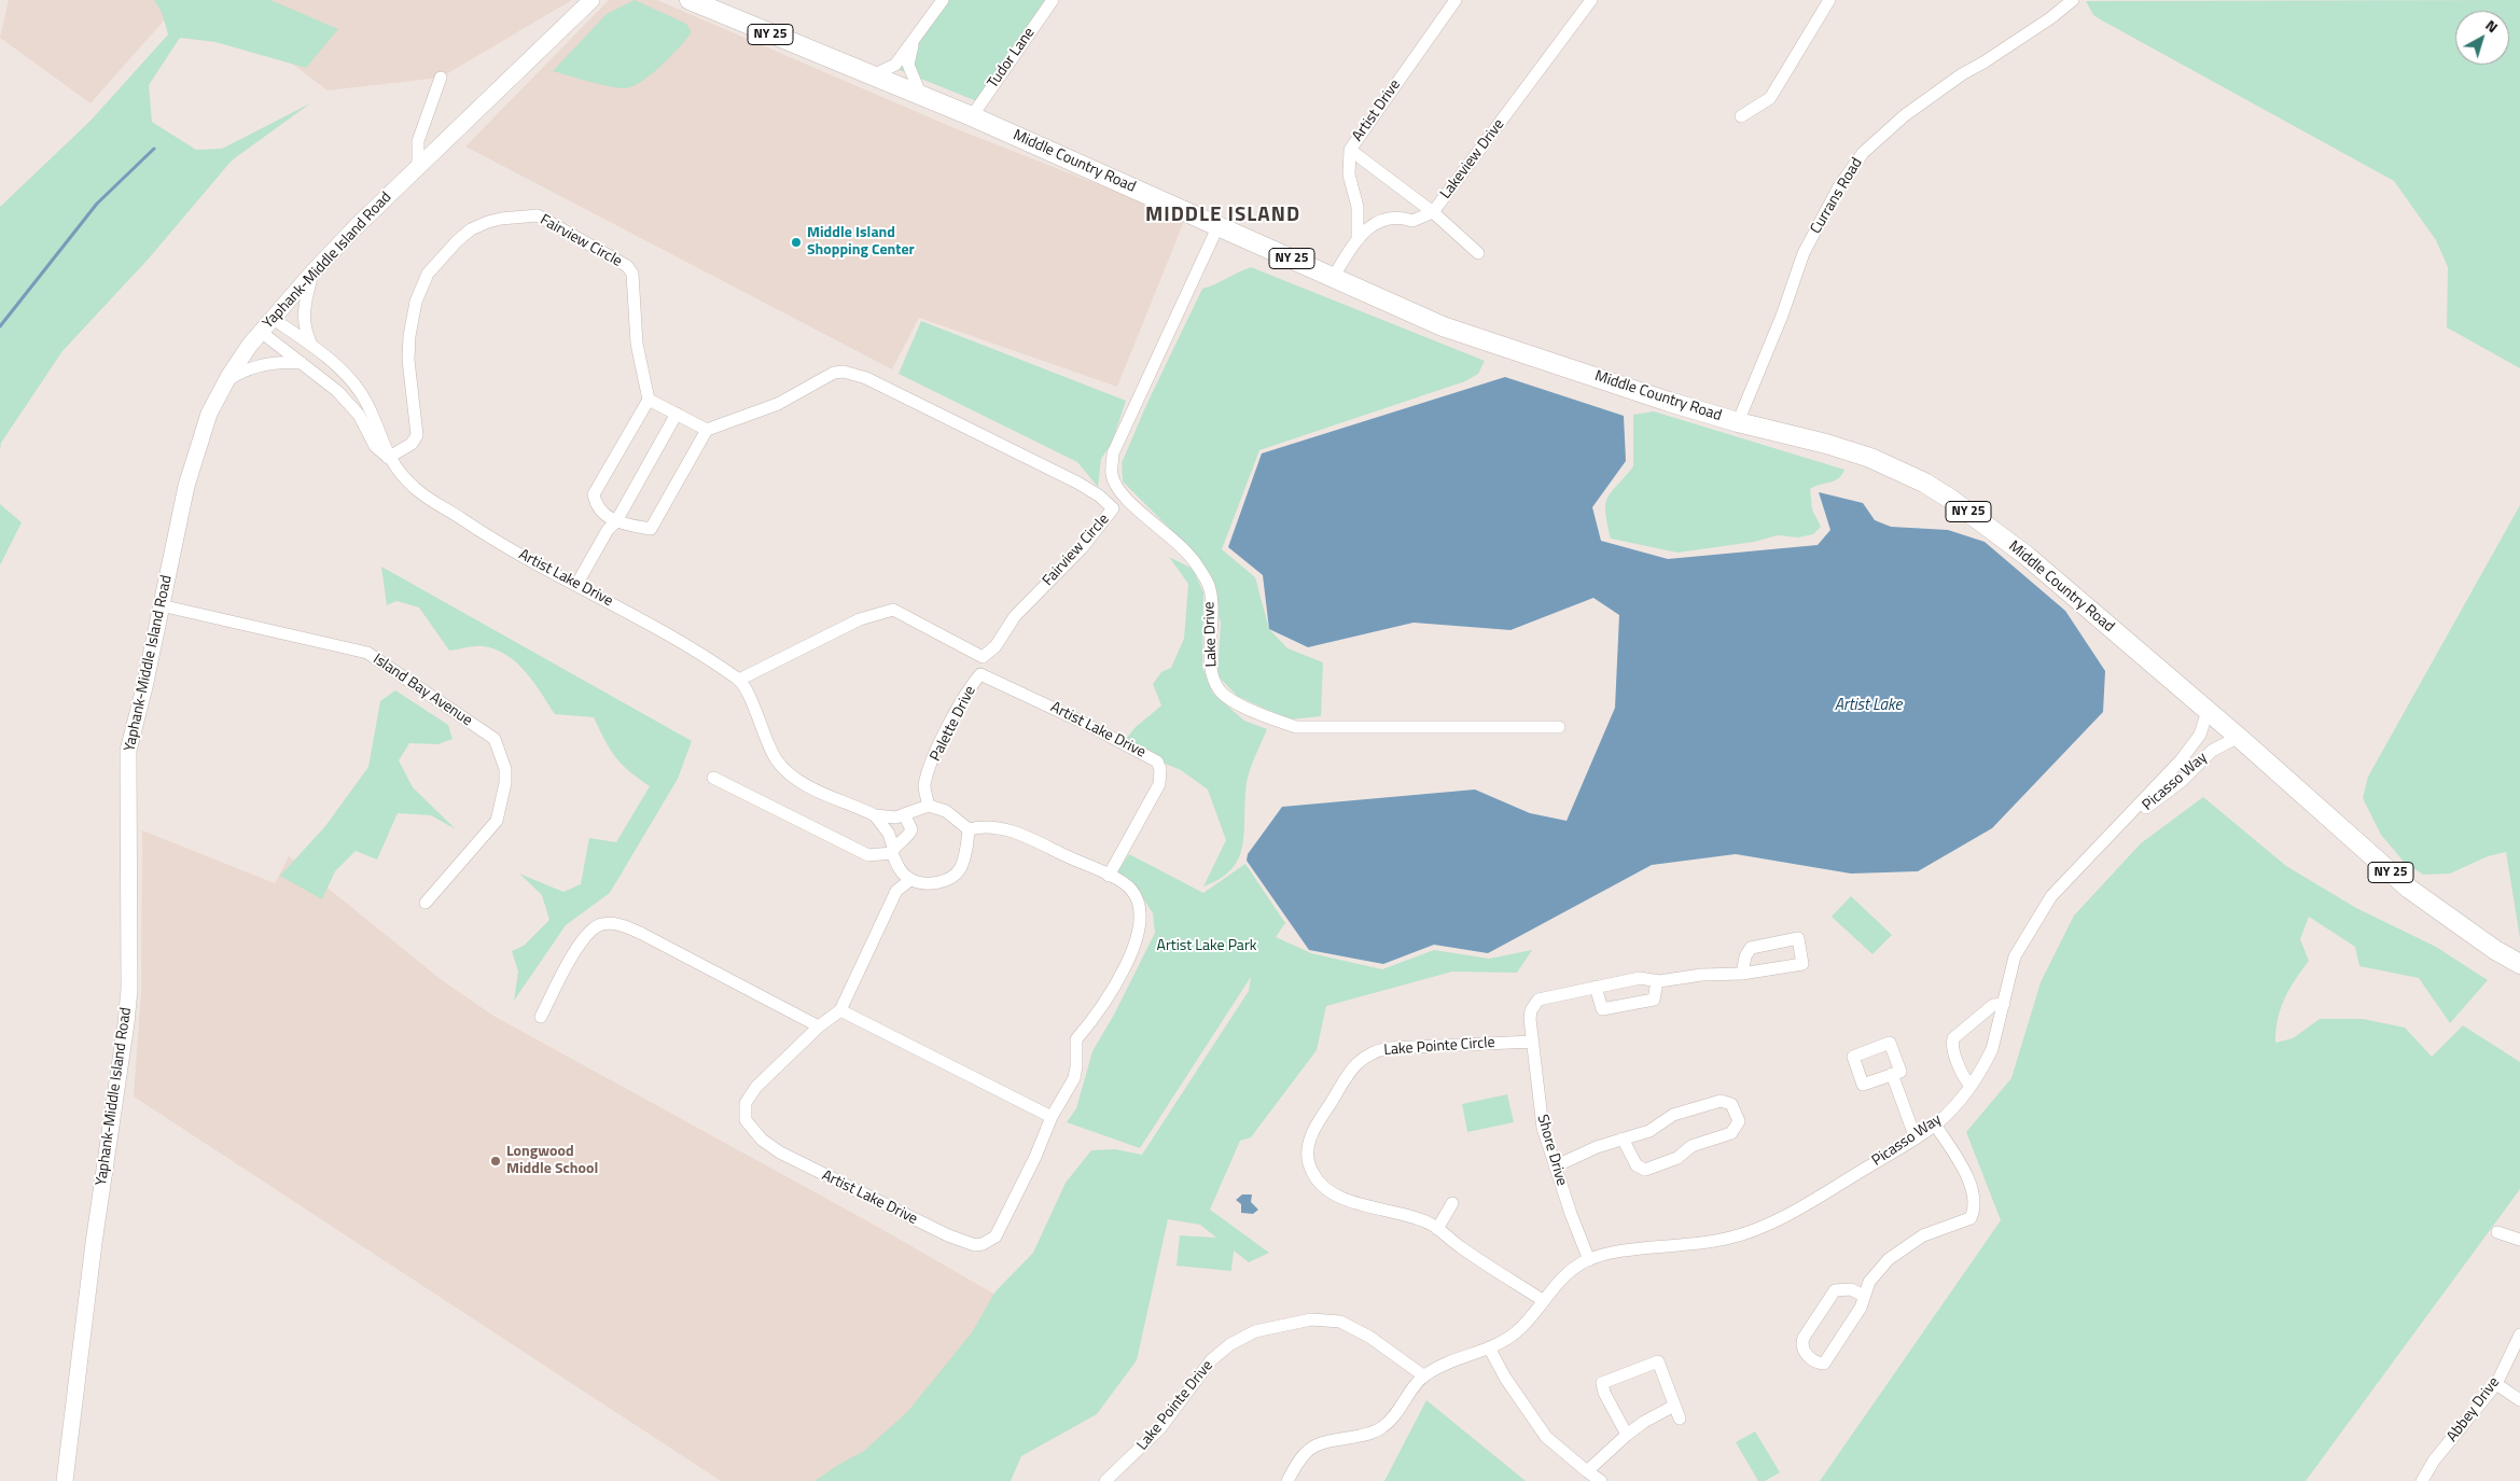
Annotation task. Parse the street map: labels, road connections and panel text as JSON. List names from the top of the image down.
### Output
{
  "streets": {
    "main road": ["NY 25", "Middle Country Road", "Yaphank-Middle Island Road"],
    "street": [
      "Tudor Lane",
      "Artist Drive",
      "Lakeview Drive",
      "Currans Road",
      "Fairview Circle",
      "Artist Lake Drive",
      "Lake Drive",
      "Island Bay Avenue",
      "Palette Drive",
      "Picasso Way",
      "Lake Pointe Circle",
      "Shore Drive",
      "Lake Pointe Drive",
      "Abbey Drive"
    ]
  },
  "crossings": [
    ["Tudor Lane", "Middle Country Road"],
    ["Artist Drive", "Lakeview Drive"],
    ["Lakeview Drive", "Middle Country Road"],
    ["Middle Country Road", "Currans Road"],
    ["Middle Country Road", "Lake Drive"],
    ["Middle Country Road", "Picasso Way"],
    ["Fairview Circle", "Artist Lake Drive"],
    ["Yaphank-Middle Island Road", "Artist Lake Drive"],
    ["Yaphank-Middle Island Road", "Island Bay Avenue"],
    ["Artist Lake Drive", "Palette Drive"],
    ["Picasso Way", "Lake Pointe Circle"],
    ["Picasso Way", "Shore Drive"],
    ["Lake Pointe Circle", "Shore Drive"]
  ],
  "districts": ["MIDDLE ISLAND"],
  "water": ["Artist Lake"],
  "parks": ["Artist Lake Park"],
  "places": ["Middle Island Shopping Center", "Longwood Middle School"],
  "north": "top right"
}
